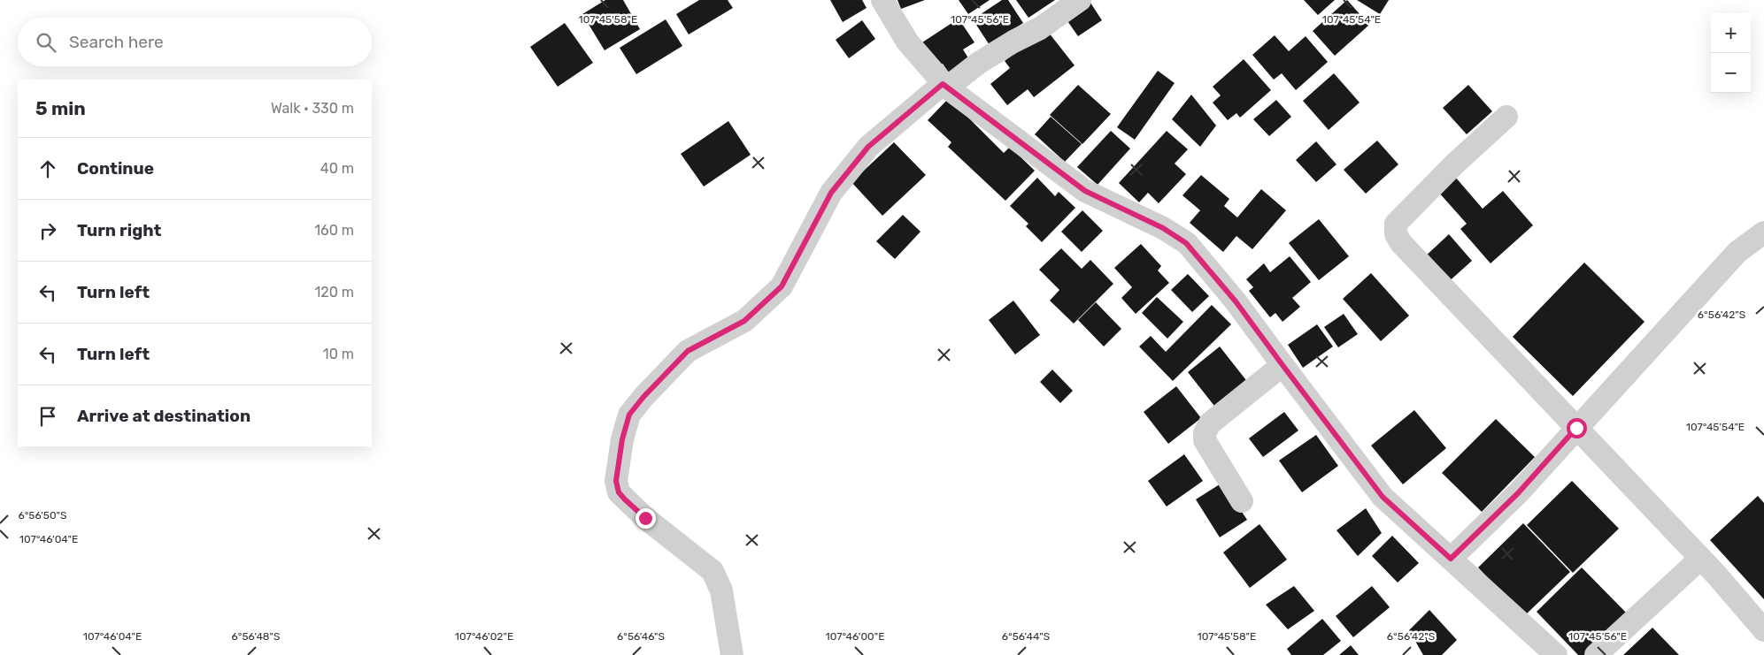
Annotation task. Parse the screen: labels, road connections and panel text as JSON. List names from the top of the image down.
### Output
{
  "page": {
    "map_buttons": ["+", "−"],
    "search": "Search here",
    "heading": ["5 min", "Walk · 330 m"],
    "list": [
      ["Continue", "40 m"],
      ["Turn right", "160 m"],
      ["Turn left", "120 m"],
      ["Turn left", "10 m"],
      "Arrive at destination"
    ]
  },
  "coordinates": [
    "107°45'58\"E",
    "107°45'56\"E",
    "107°45'54\"E",
    "6°56'42\"S",
    "6°56'50\"S",
    "107°46'04\"E",
    "107°46'02\"E",
    "107°46'00\"E",
    "6°56'48\"S",
    "6°56'46\"S",
    "6°56'44\"S"
  ]
}
